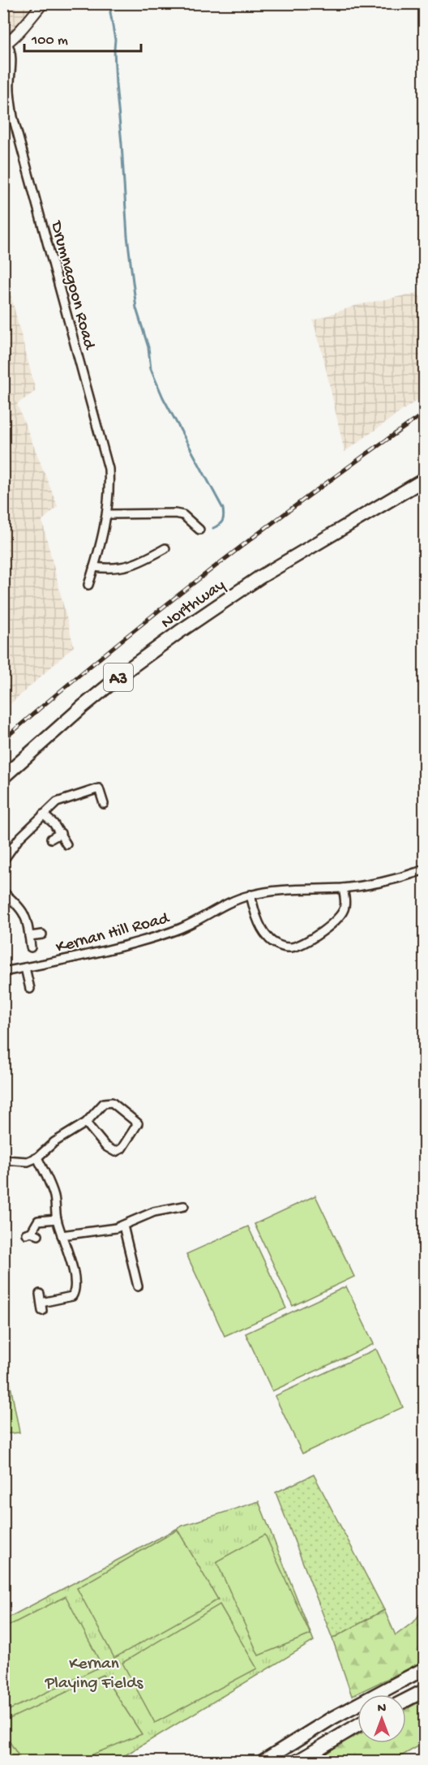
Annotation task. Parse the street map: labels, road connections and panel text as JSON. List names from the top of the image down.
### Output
{
  "streets": {
    "main road": ["Northway", "A3"],
    "street": ["Drumnagoon Road", "Kernan Hill Road"]
  },
  "parks": ["Kernan Playing Fields"],
  "scale_bar": "100 m",
  "north": "top"
}
